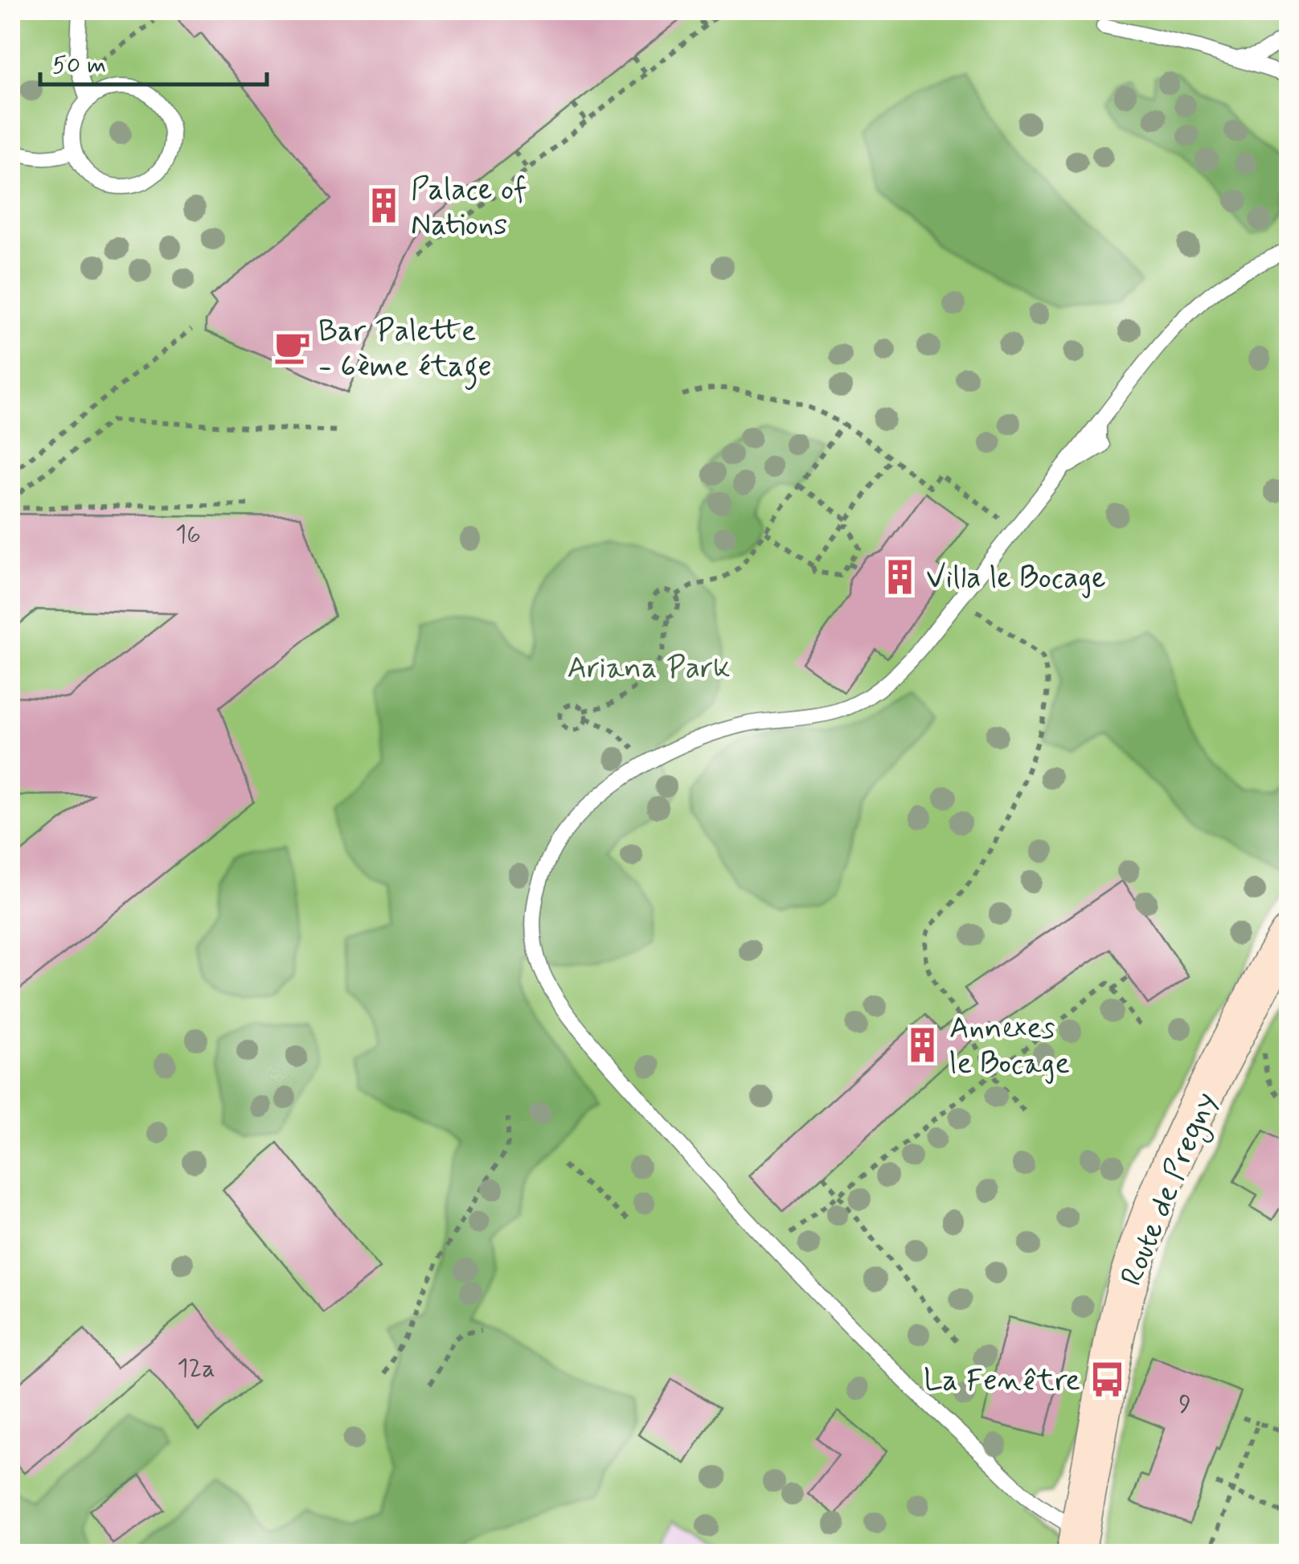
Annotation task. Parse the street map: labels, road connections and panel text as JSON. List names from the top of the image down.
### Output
{
  "streets": {
    "street": ["Route de Pregny"]
  },
  "parks": ["Ariana Park"],
  "places": {
    "building": ["Palace of Nations", "Villa le Bocage", "Annexes le Bocage"],
    "cafe": ["Bar Palette - 6ème étage"],
    "bus stop": ["La Fenêtre"]
  },
  "house_numbers": ["16", "12a", "9"],
  "scale_bar": "50 m"
}
